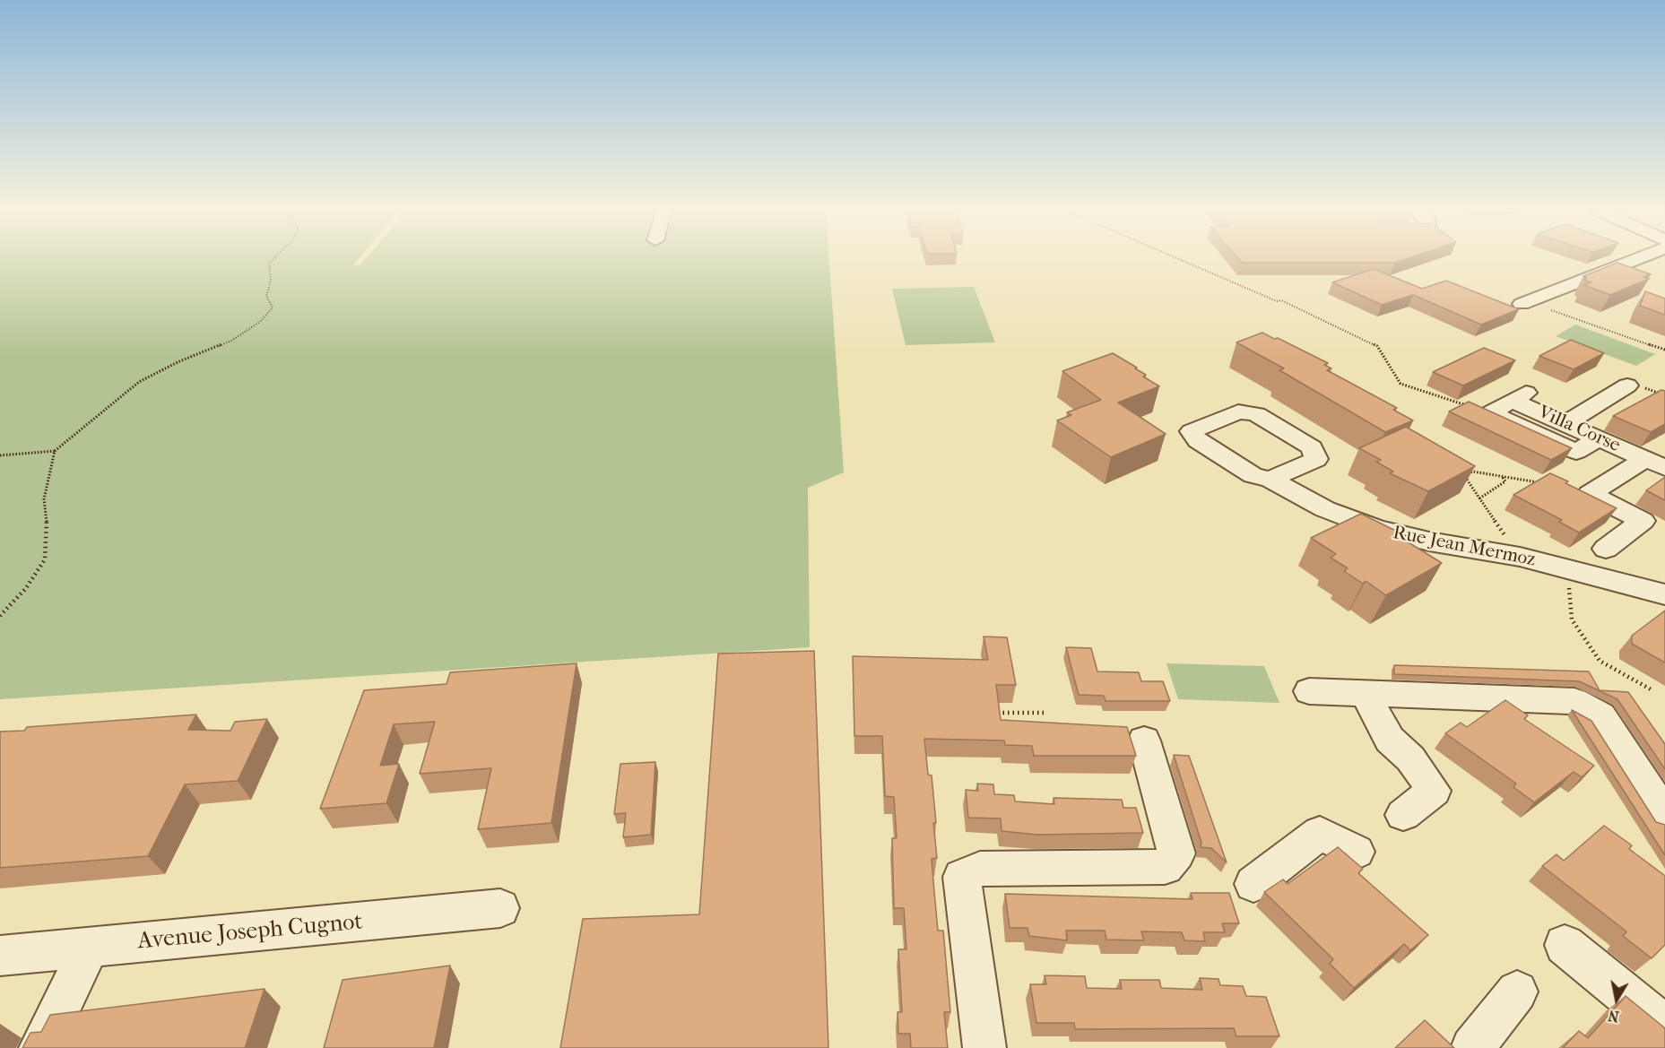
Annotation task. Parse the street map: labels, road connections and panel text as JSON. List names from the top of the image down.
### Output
{
  "streets": {
    "street": ["Villa Corse", "Rue Jean Mermoz", "Avenue Joseph Cugnot"]
  },
  "north": "bottom"
}
